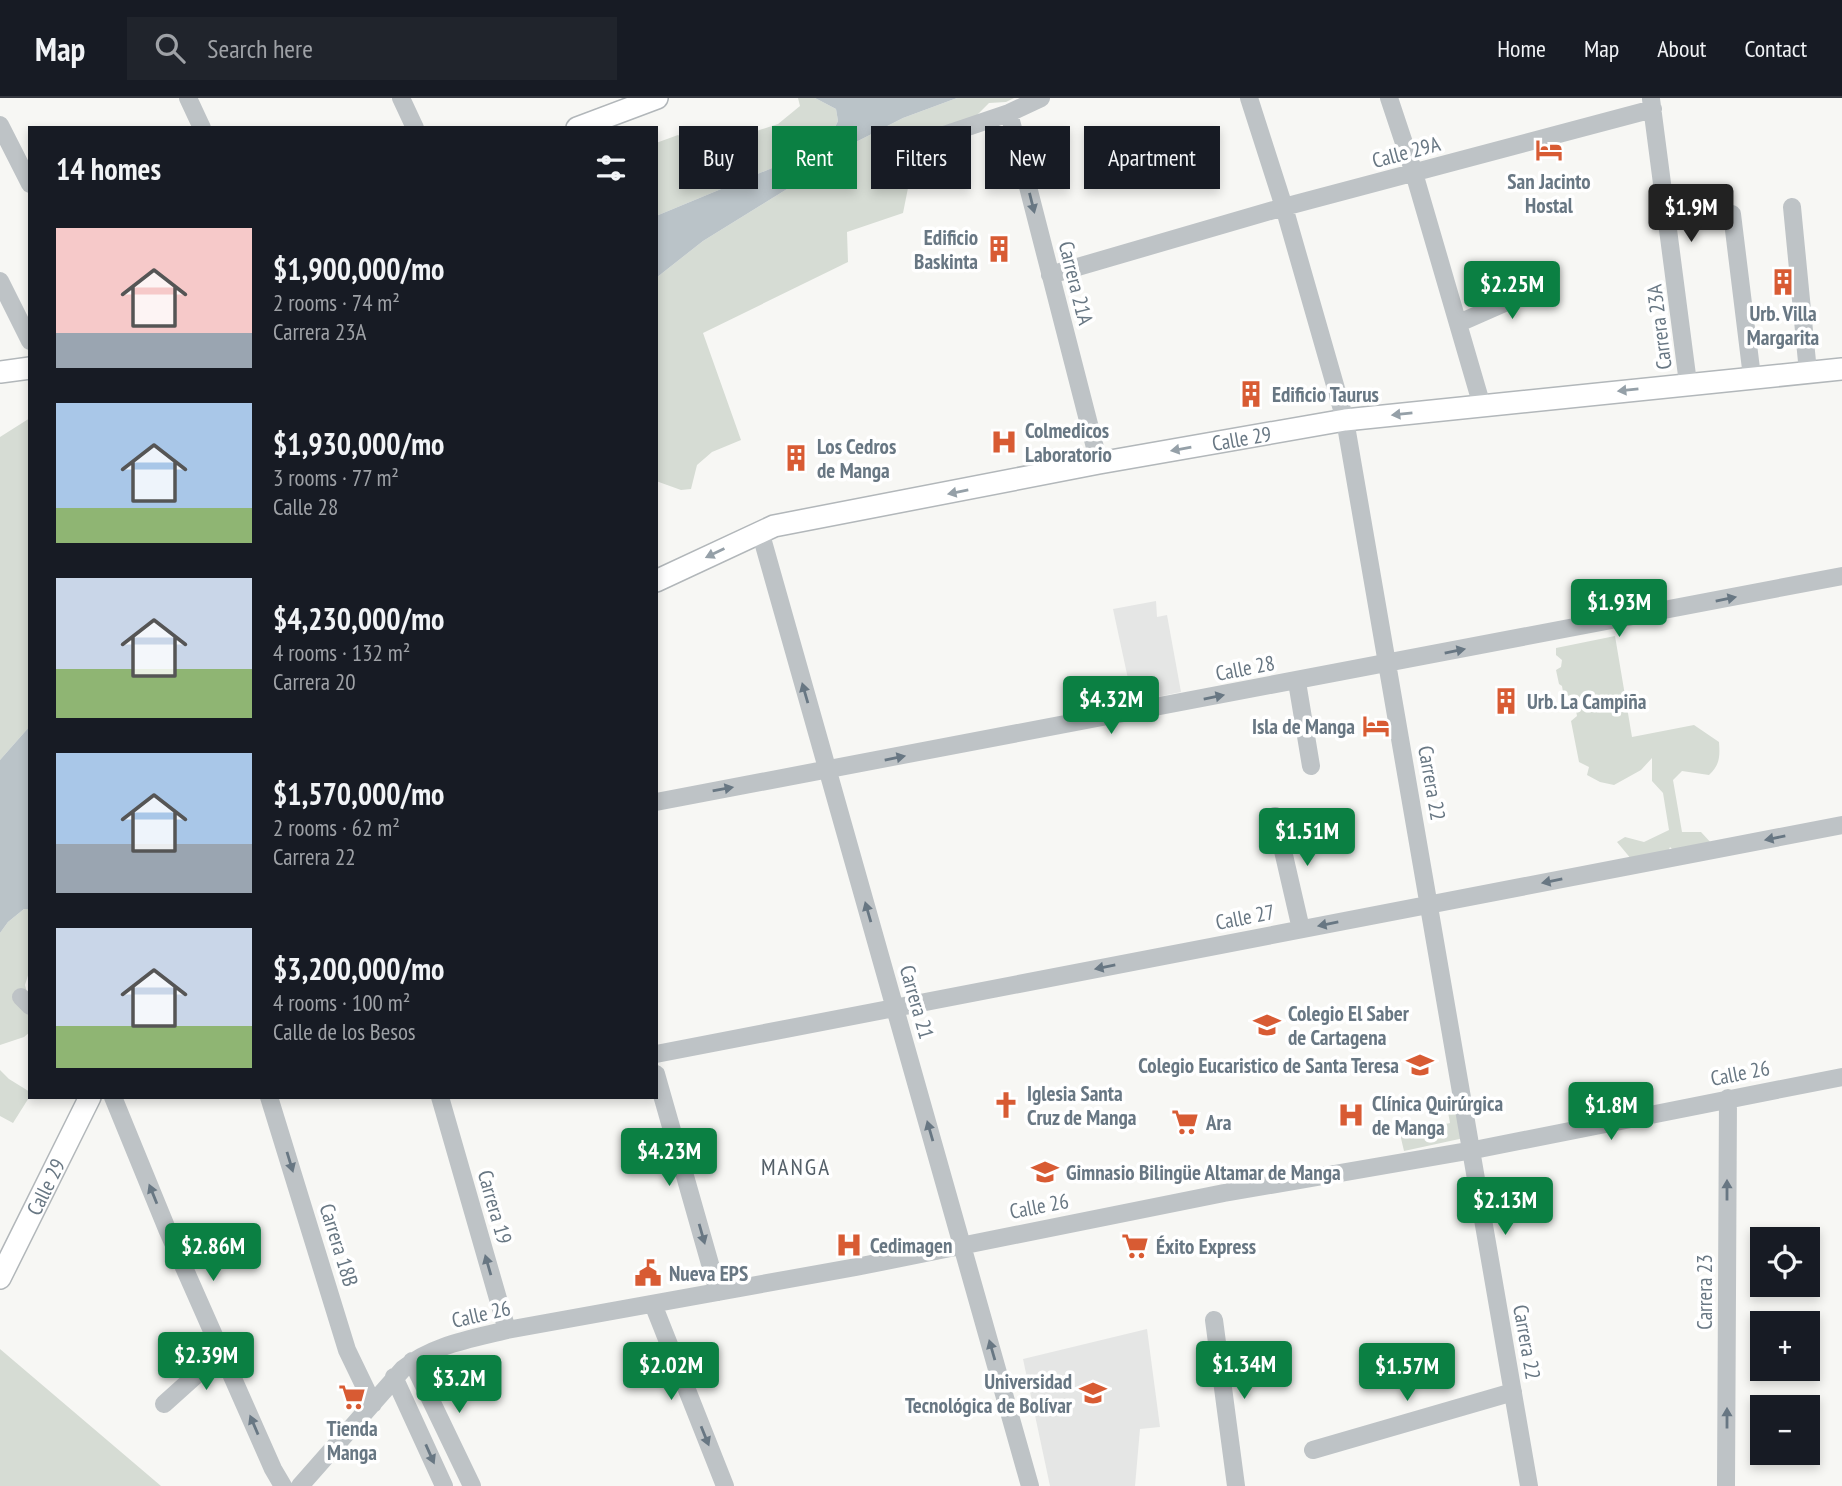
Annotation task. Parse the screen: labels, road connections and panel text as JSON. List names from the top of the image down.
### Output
{
  "streets": {
    "main road": ["Calle 29"],
    "street": [
      "Calle 29A",
      "Carrera 21A",
      "Carrera 23A",
      "Calle 28",
      "Carrera 22",
      "Calle 27",
      "Carrera 21",
      "Calle 26",
      "Carrera 19",
      "Carrera 18B",
      "Carrera 23"
    ]
  },
  "crossings": [
    ["Calle 29A", "Carrera 21A"],
    ["Calle 29A", "Carrera 23A"],
    ["Calle 29A", "Carrera 22"],
    ["Carrera 21A", "Calle 29"],
    ["Carrera 23A", "Calle 29"],
    ["Calle 29", "Carrera 22"],
    ["Calle 29", "Carrera 21"],
    ["Calle 28", "Carrera 22"],
    ["Calle 28", "Carrera 21"],
    ["Carrera 22", "Calle 27"],
    ["Carrera 22", "Calle 26"],
    ["Calle 27", "Carrera 21"],
    ["Carrera 21", "Calle 26"],
    ["Calle 26", "Carrera 19"],
    ["Calle 26", "Carrera 18B"],
    ["Calle 26", "Carrera 23"]
  ],
  "one_way": [
    "Carrera 21A",
    "Calle 29",
    "Calle 28",
    "Calle 27",
    "Carrera 21",
    "Carrera 19",
    "Carrera 23"
  ],
  "districts": ["MANGA"],
  "places": {
    "hotel": ["San Jacinto Hostal", "Isla de Manga"],
    "building": [
      "Edificio Baskinta",
      "Urb. Villa Margarita",
      "Edificio Taurus",
      "Los Cedros de Manga",
      "Urb. La Campiña"
    ],
    "hospital": ["Colmedicos Laboratorio", "Clínica Quirúrgica de Manga", "Cedimagen"],
    "school or university": [
      "Colegio El Saber de Cartagena",
      "Colegio Eucaristico de Santa Teresa",
      "Gimnasio Bilingüe Altamar de Manga",
      "Universidad Tecnológica de Bolívar"
    ],
    "church": ["Iglesia Santa Cruz de Manga"],
    "supermarket": ["Ara", "Éxito Express", "Tienda Manga"],
    "public building": ["Nueva EPS"]
  },
  "page": {
    "header": "Map",
    "search": "Search here",
    "nav": [
      "Home",
      "Map",
      "About",
      "Contact"
    ],
    "chip": [
      "Buy",
      "Rent",
      "Filters",
      "New",
      "Apartment"
    ],
    "heading": "14 homes",
    "price": [
      "$1.9M",
      "$2.25M",
      "$1.93M",
      "$4.32M",
      "$1.51M",
      "$1.8M",
      "$4.23M",
      "$2.13M",
      "$2.86M",
      "$2.39M",
      "$1.34M",
      "$2.02M",
      "$1.57M",
      "$3.2M"
    ],
    "list": [
      {
        "name": "$1,900,000/mo",
        "note": "2 rooms · 74 m² · Carrera 23A"
      },
      {
        "name": "$1,930,000/mo",
        "note": "3 rooms · 77 m² · Calle 28"
      },
      {
        "name": "$4,230,000/mo",
        "note": "4 rooms · 132 m² · Carrera 20"
      },
      {
        "name": "$1,570,000/mo",
        "note": "2 rooms · 62 m² · Carrera 22"
      },
      {
        "name": "$3,200,000/mo",
        "note": "4 rooms · 100 m² · Calle de los Besos"
      }
    ],
    "map_buttons": ["+", "−"]
  }
}
